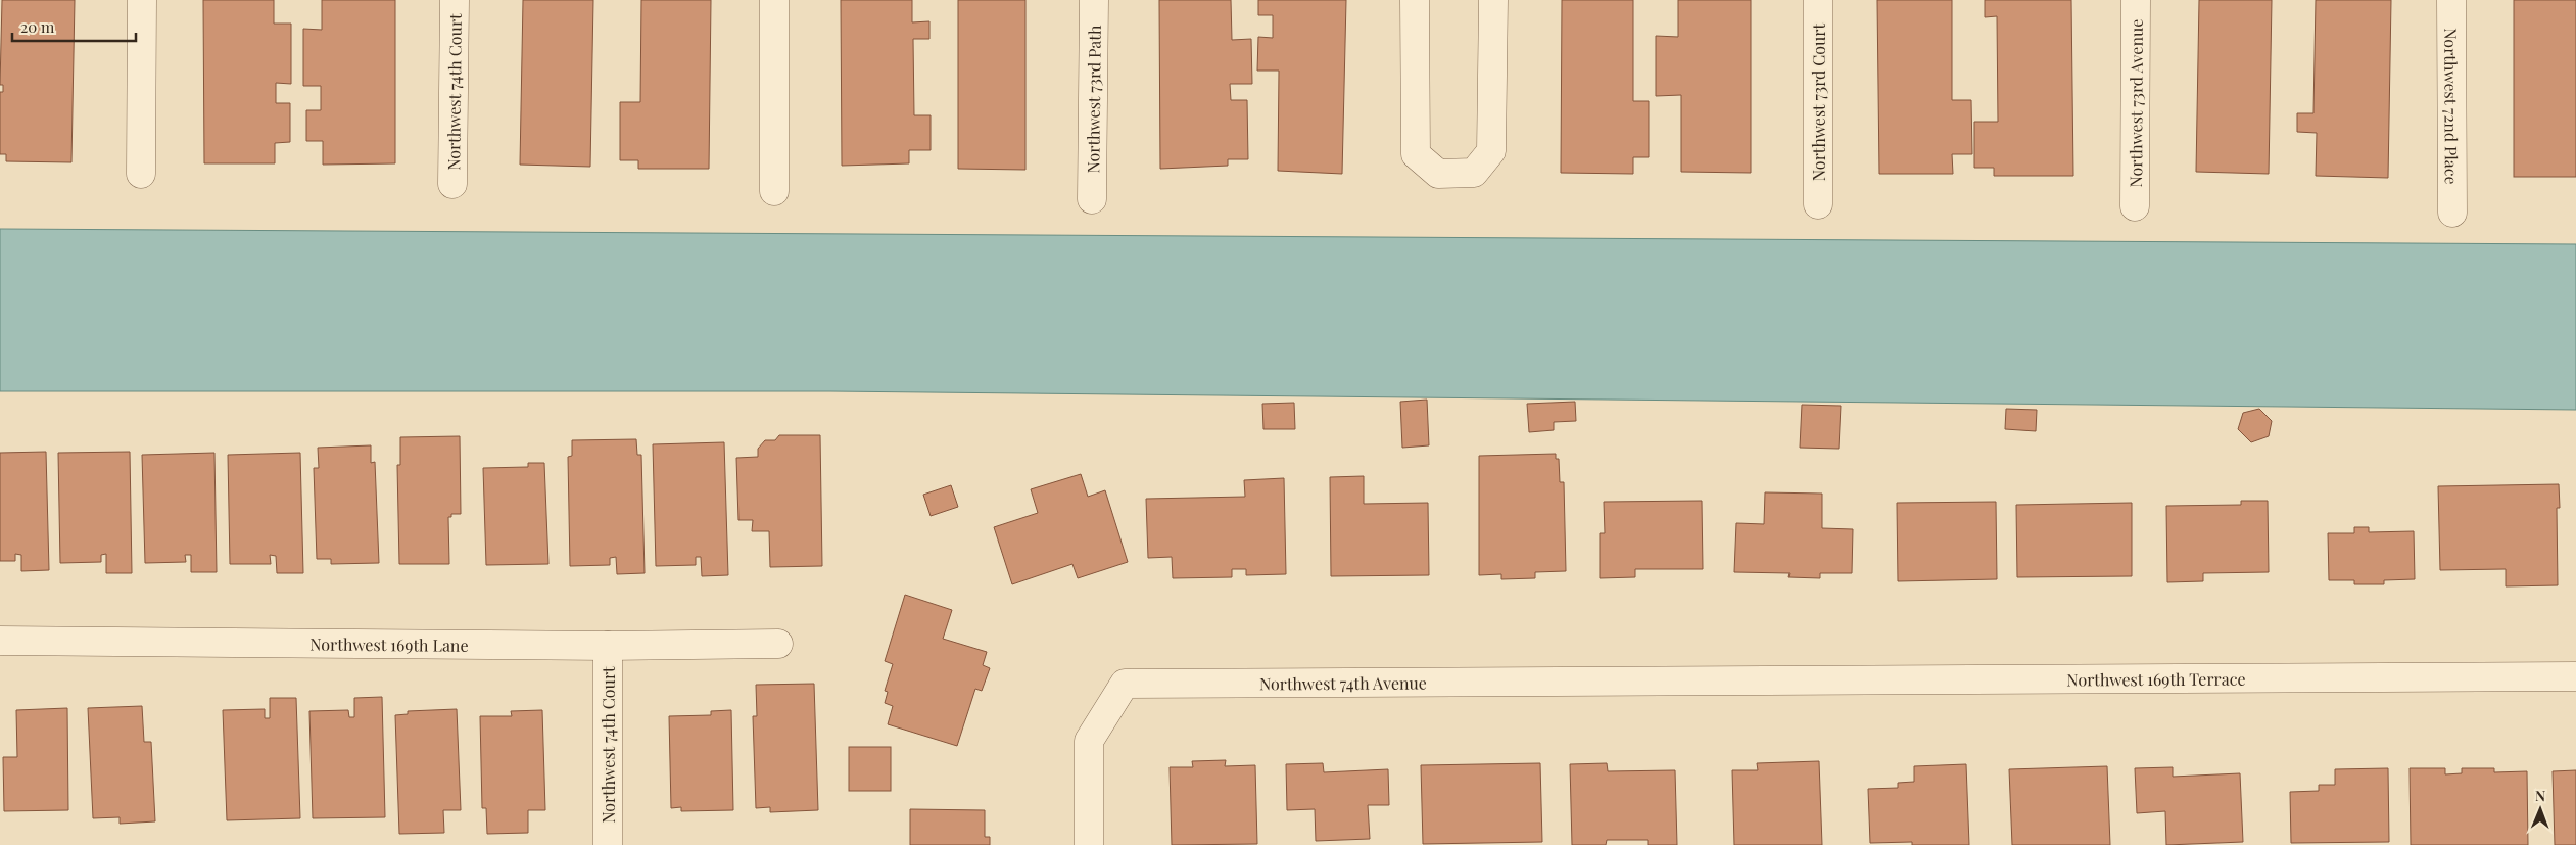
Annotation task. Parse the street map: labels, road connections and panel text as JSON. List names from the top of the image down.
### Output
{
  "streets": {
    "street": [
      "Northwest 74th Court",
      "Northwest 73rd Path",
      "Northwest 73rd Court",
      "Northwest 73rd Avenue",
      "Northwest 72nd Place",
      "Northwest 169th Lane",
      "Northwest 169th Terrace",
      "Northwest 74th Avenue"
    ]
  },
  "crossings": [
    ["Northwest 74th Court", "Northwest 169th Lane"],
    ["Northwest 169th Terrace", "Northwest 74th Avenue"]
  ],
  "scale_bar": "20 m",
  "north": "top"
}
